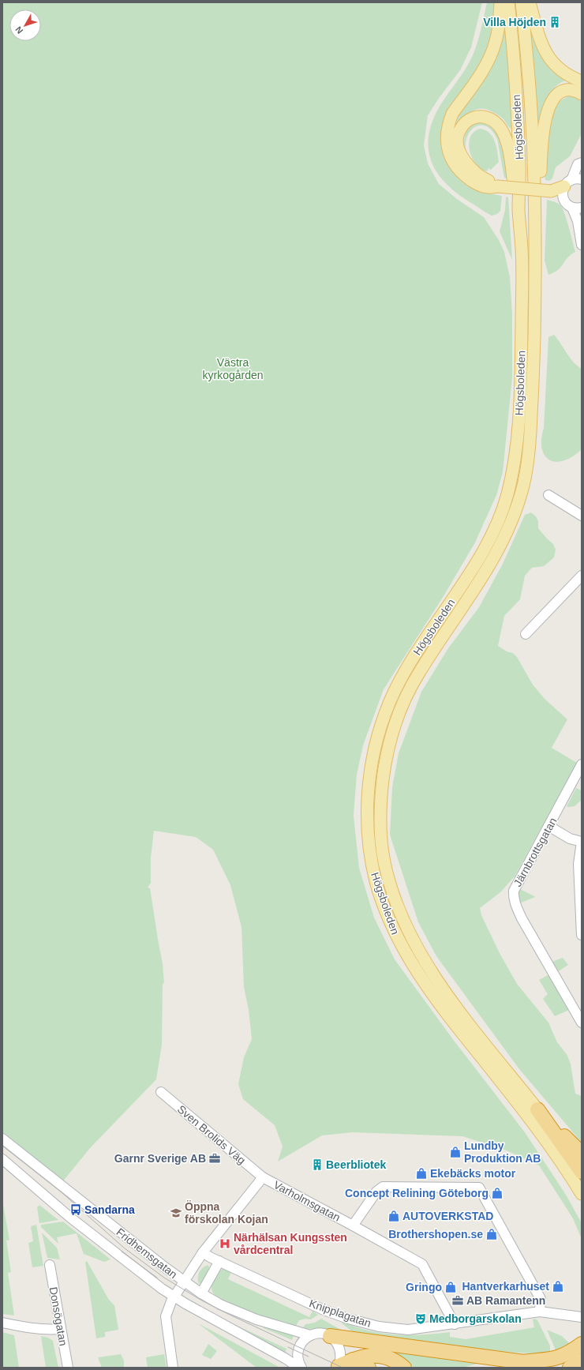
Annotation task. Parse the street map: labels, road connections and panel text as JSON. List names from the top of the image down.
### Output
{
  "streets": {
    "main road": ["Högsboleden"],
    "street": [
      "Järnbrottsgatan",
      "Sven Brolids Väg",
      "Varholmsgatan",
      "Fridhemsgatan",
      "Knipplagatan",
      "Donsögatan"
    ]
  },
  "crossings": [
    ["Sven Brolids Väg", "Varholmsgatan"],
    ["Varholmsgatan", "Fridhemsgatan"],
    ["Varholmsgatan", "Knipplagatan"]
  ],
  "parks": ["Västra kyrkogården"],
  "places": {
    "building": ["Villa Höjden", "Beerbliotek"],
    "shop": [
      "Lundby Produktion AB",
      "Ekebäcks motor",
      "Concept Relining Göteborg",
      "AUTOVERKSTAD",
      "Brothershopen.se",
      "Hantverkarhuset",
      "Gringo"
    ],
    "office": ["Garnr Sverige AB", "AB Ramantenn"],
    "bus stop": ["Sandarna"],
    "school or university": ["Öppna förskolan Kojan"],
    "hospital": ["Närhälsan Kungssten vårdcentral"],
    "theatre": ["Medborgarskolan"]
  },
  "north": "bottom left"
}
